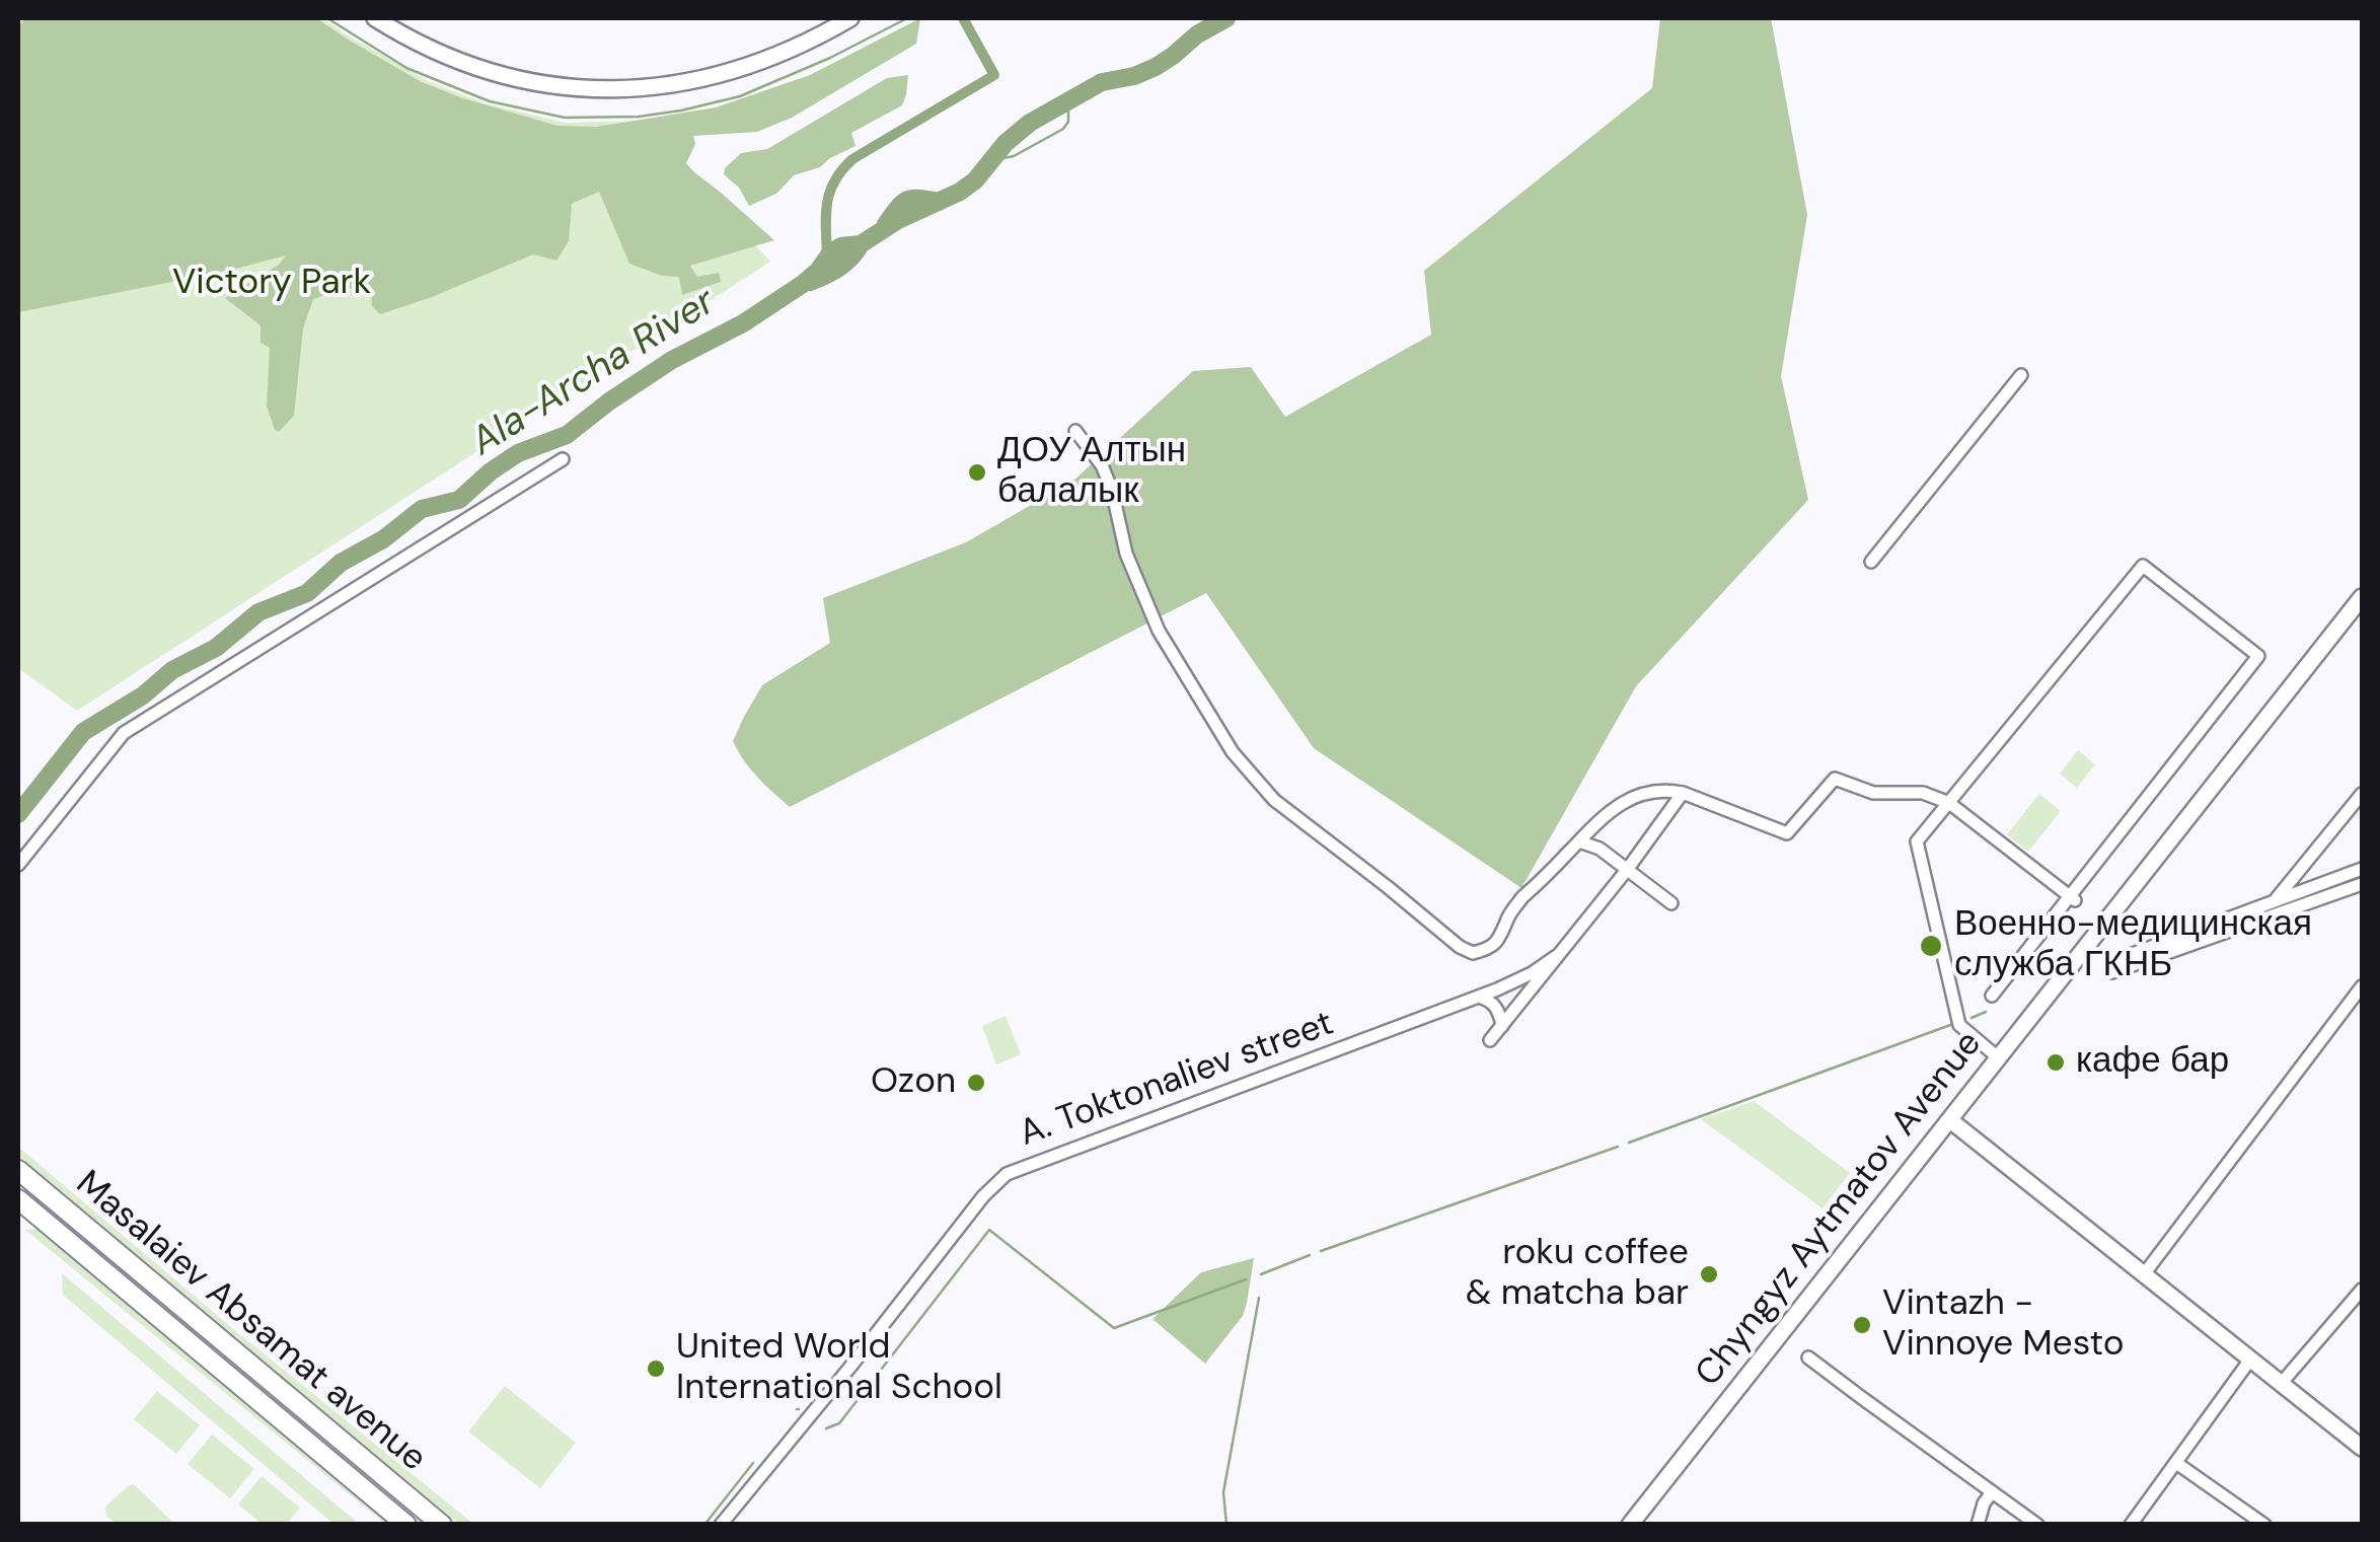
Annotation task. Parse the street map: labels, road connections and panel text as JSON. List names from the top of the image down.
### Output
{
  "streets": {
    "main road": ["Chyngyz Aytmatov Avenue", "Masalaiev Absamat avenue"],
    "street": ["A. Toktonaliev street"]
  },
  "water": ["Ala-Archa River"],
  "parks": ["Victory Park"],
  "places": [
    "ДОУ Алтын балалык",
    "Военно-медицинская служба ГКНБ",
    "кафе бар",
    "Ozon",
    "roku coffee & matcha bar",
    "Vintazh - Vinnoye Mesto",
    "United World International School"
  ]
}
